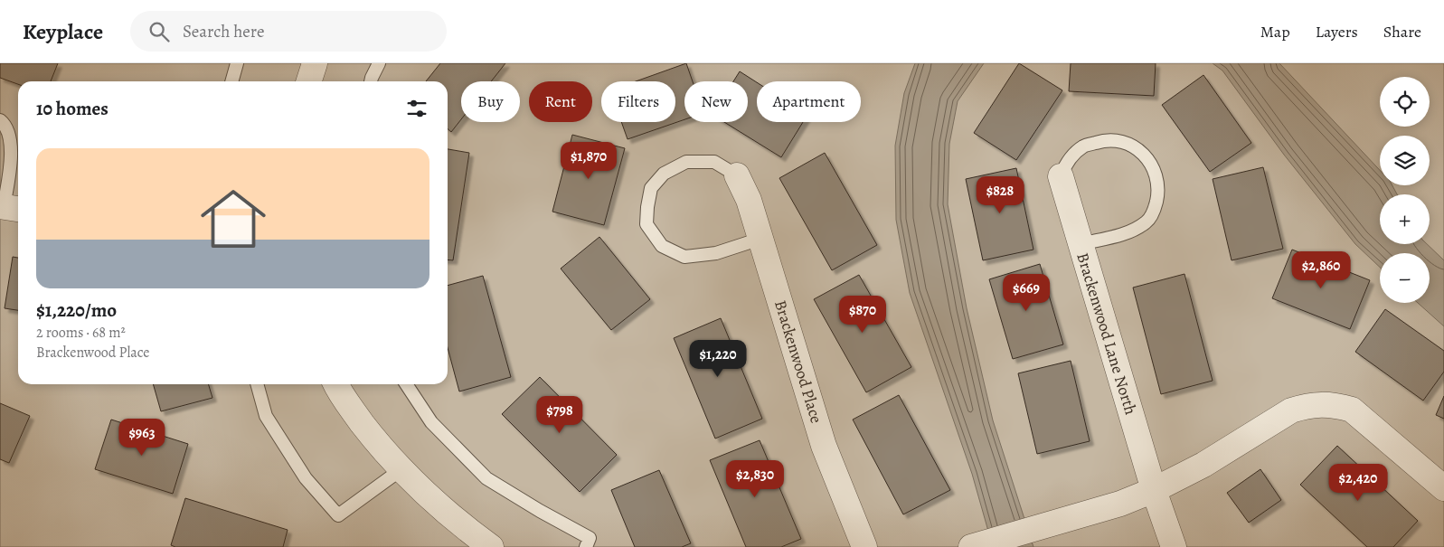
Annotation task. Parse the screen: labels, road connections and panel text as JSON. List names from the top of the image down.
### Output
{
  "streets": {
    "street": ["Brackenwood Lane North", "Brackenwood Place"]
  },
  "page": {
    "header": "Keyplace",
    "search": "Search here",
    "nav": ["Map", "Layers", "Share"],
    "map_buttons": ["+", "−"],
    "chip": [
      "Buy",
      "Rent",
      "Filters",
      "New",
      "Apartment"
    ],
    "heading": "10 homes",
    "list": [
      {
        "name": "$1,220/mo",
        "note": "2 rooms · 68 m² · Brackenwood Place"
      }
    ],
    "price": [
      "$1,870",
      "$828",
      "$2,860",
      "$669",
      "$870",
      "$1,220",
      "$798",
      "$963",
      "$2,830",
      "$2,420"
    ]
  }
}
